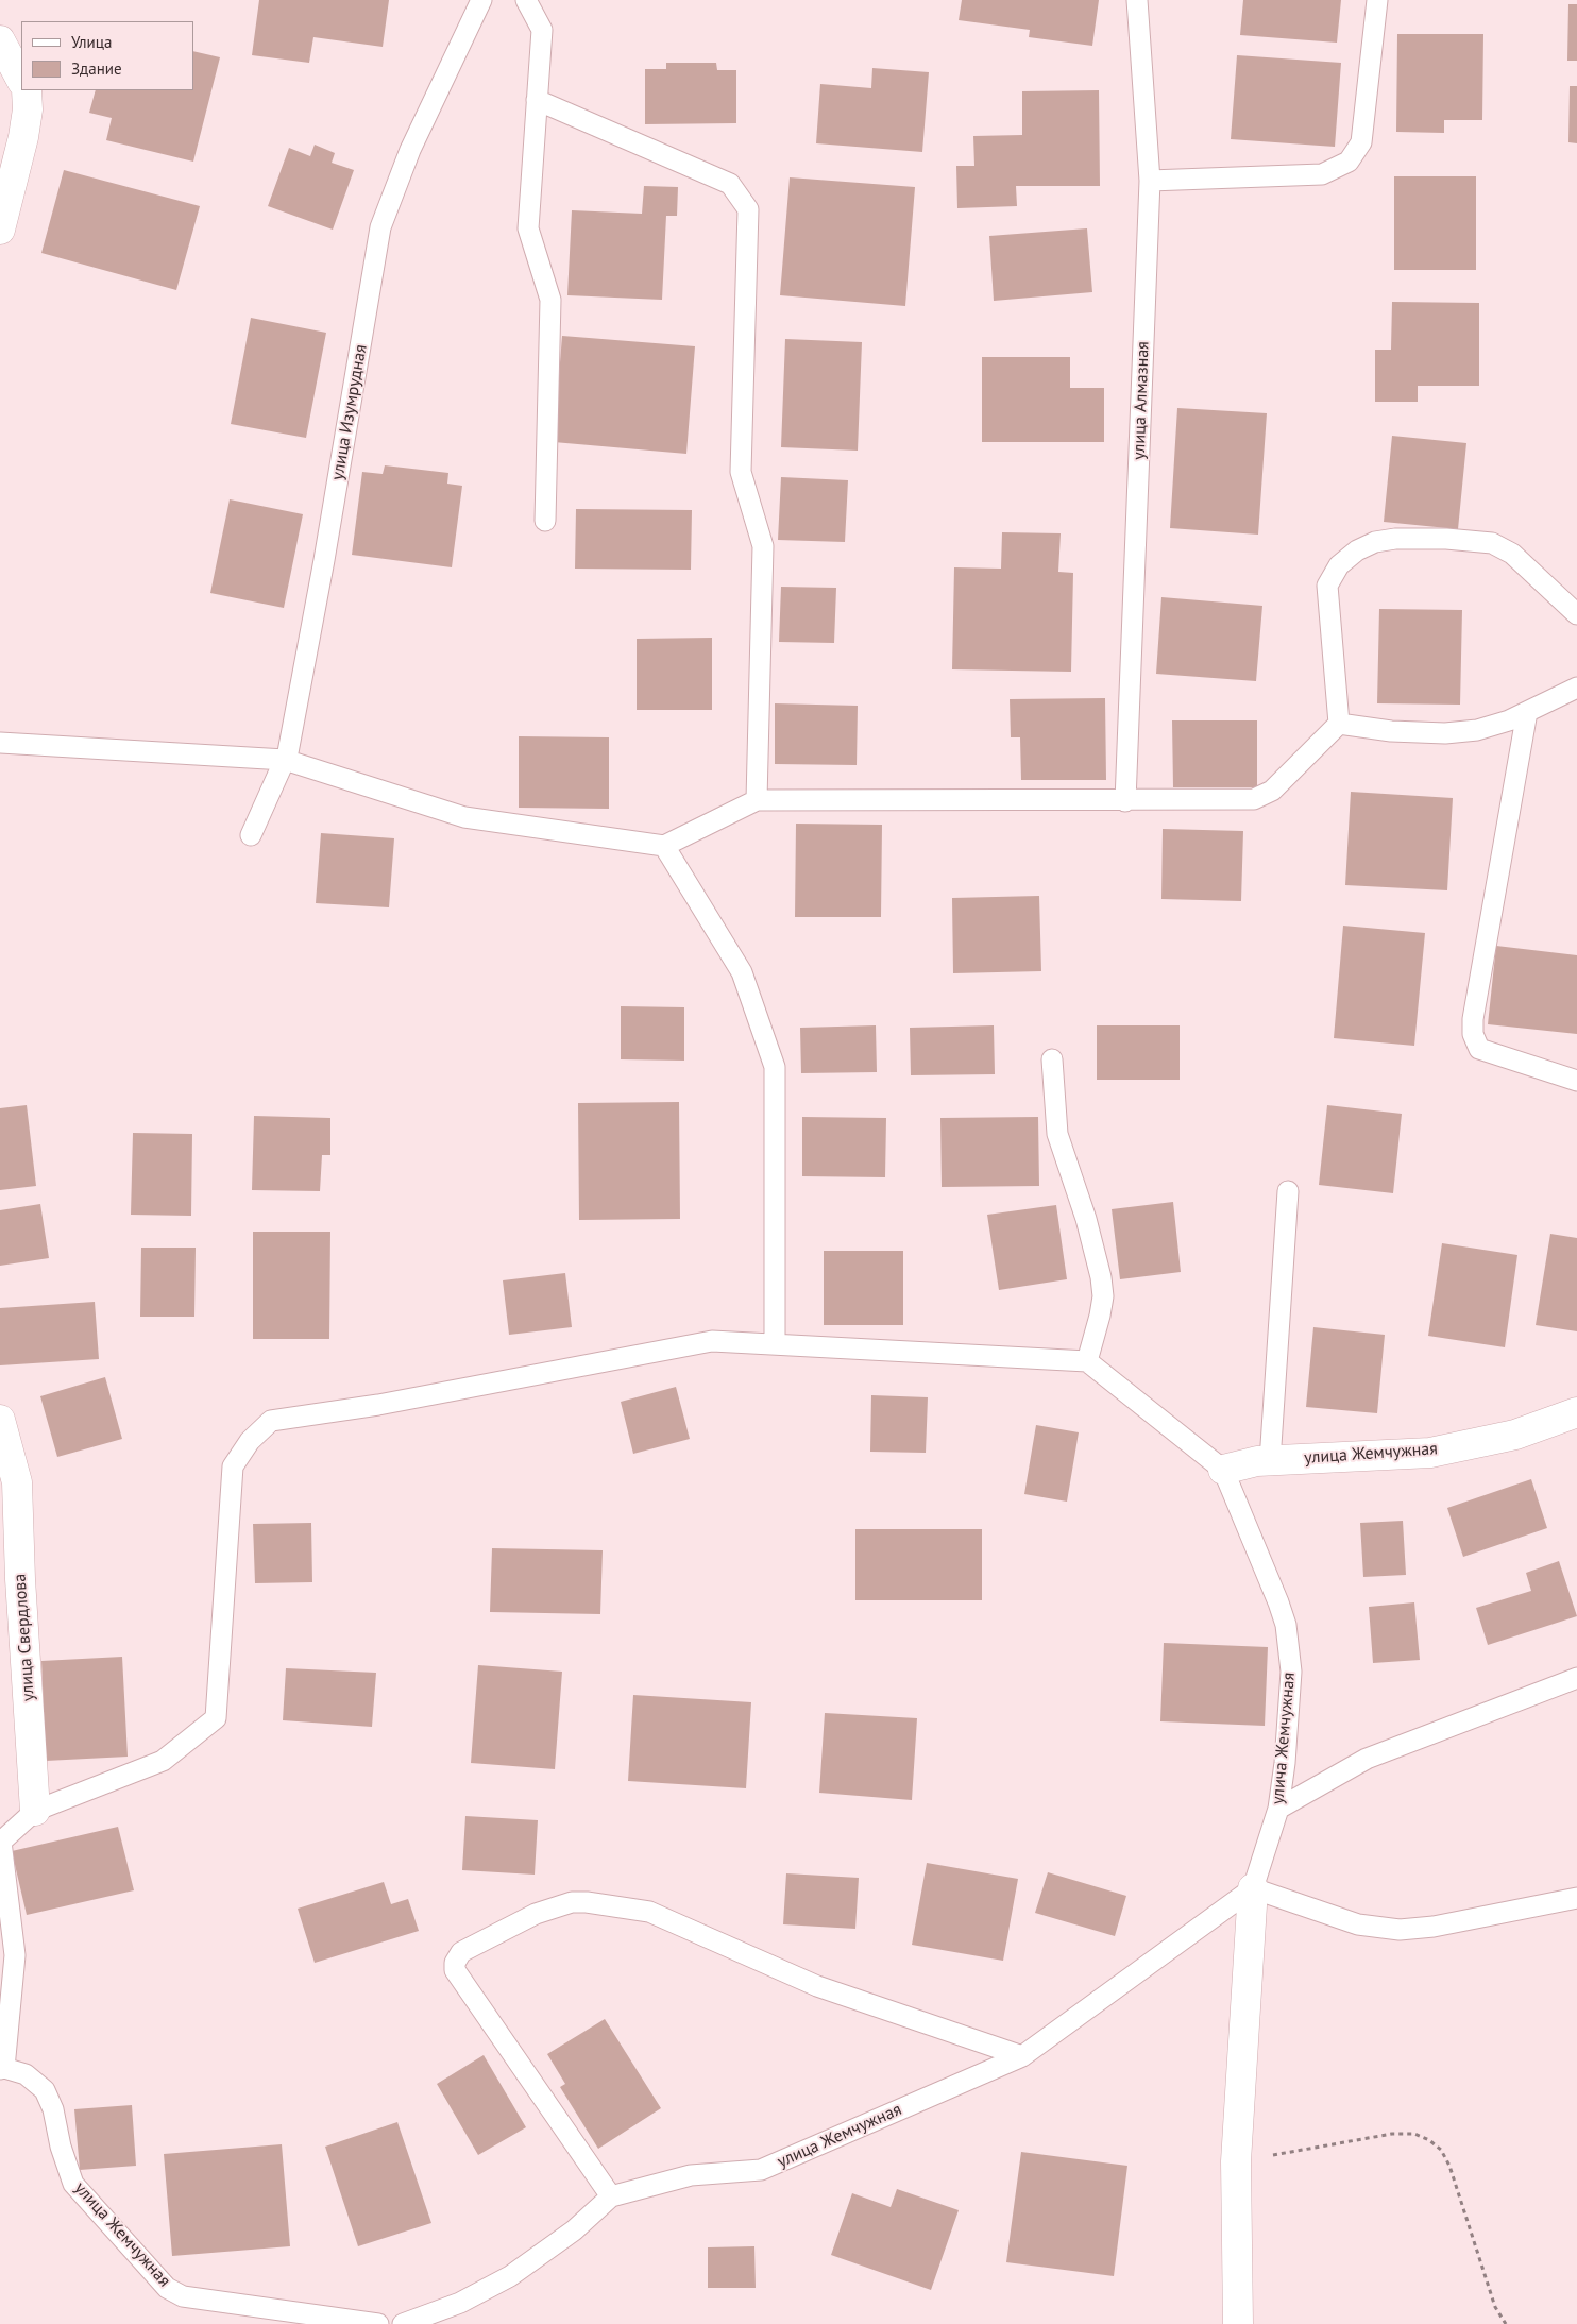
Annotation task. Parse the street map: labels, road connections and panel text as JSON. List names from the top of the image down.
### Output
{
  "streets": {
    "street": ["улица Жемчужная", "улица Свердлова"],
    "lane": ["улица Алмазная", "улица Изумрудная", "улича Жемчужная"]
  },
  "crossings": [
    ["улица Жемчужная", "улича Жемчужная"]
  ],
  "legend": ["Улица", "Здание"]
}
